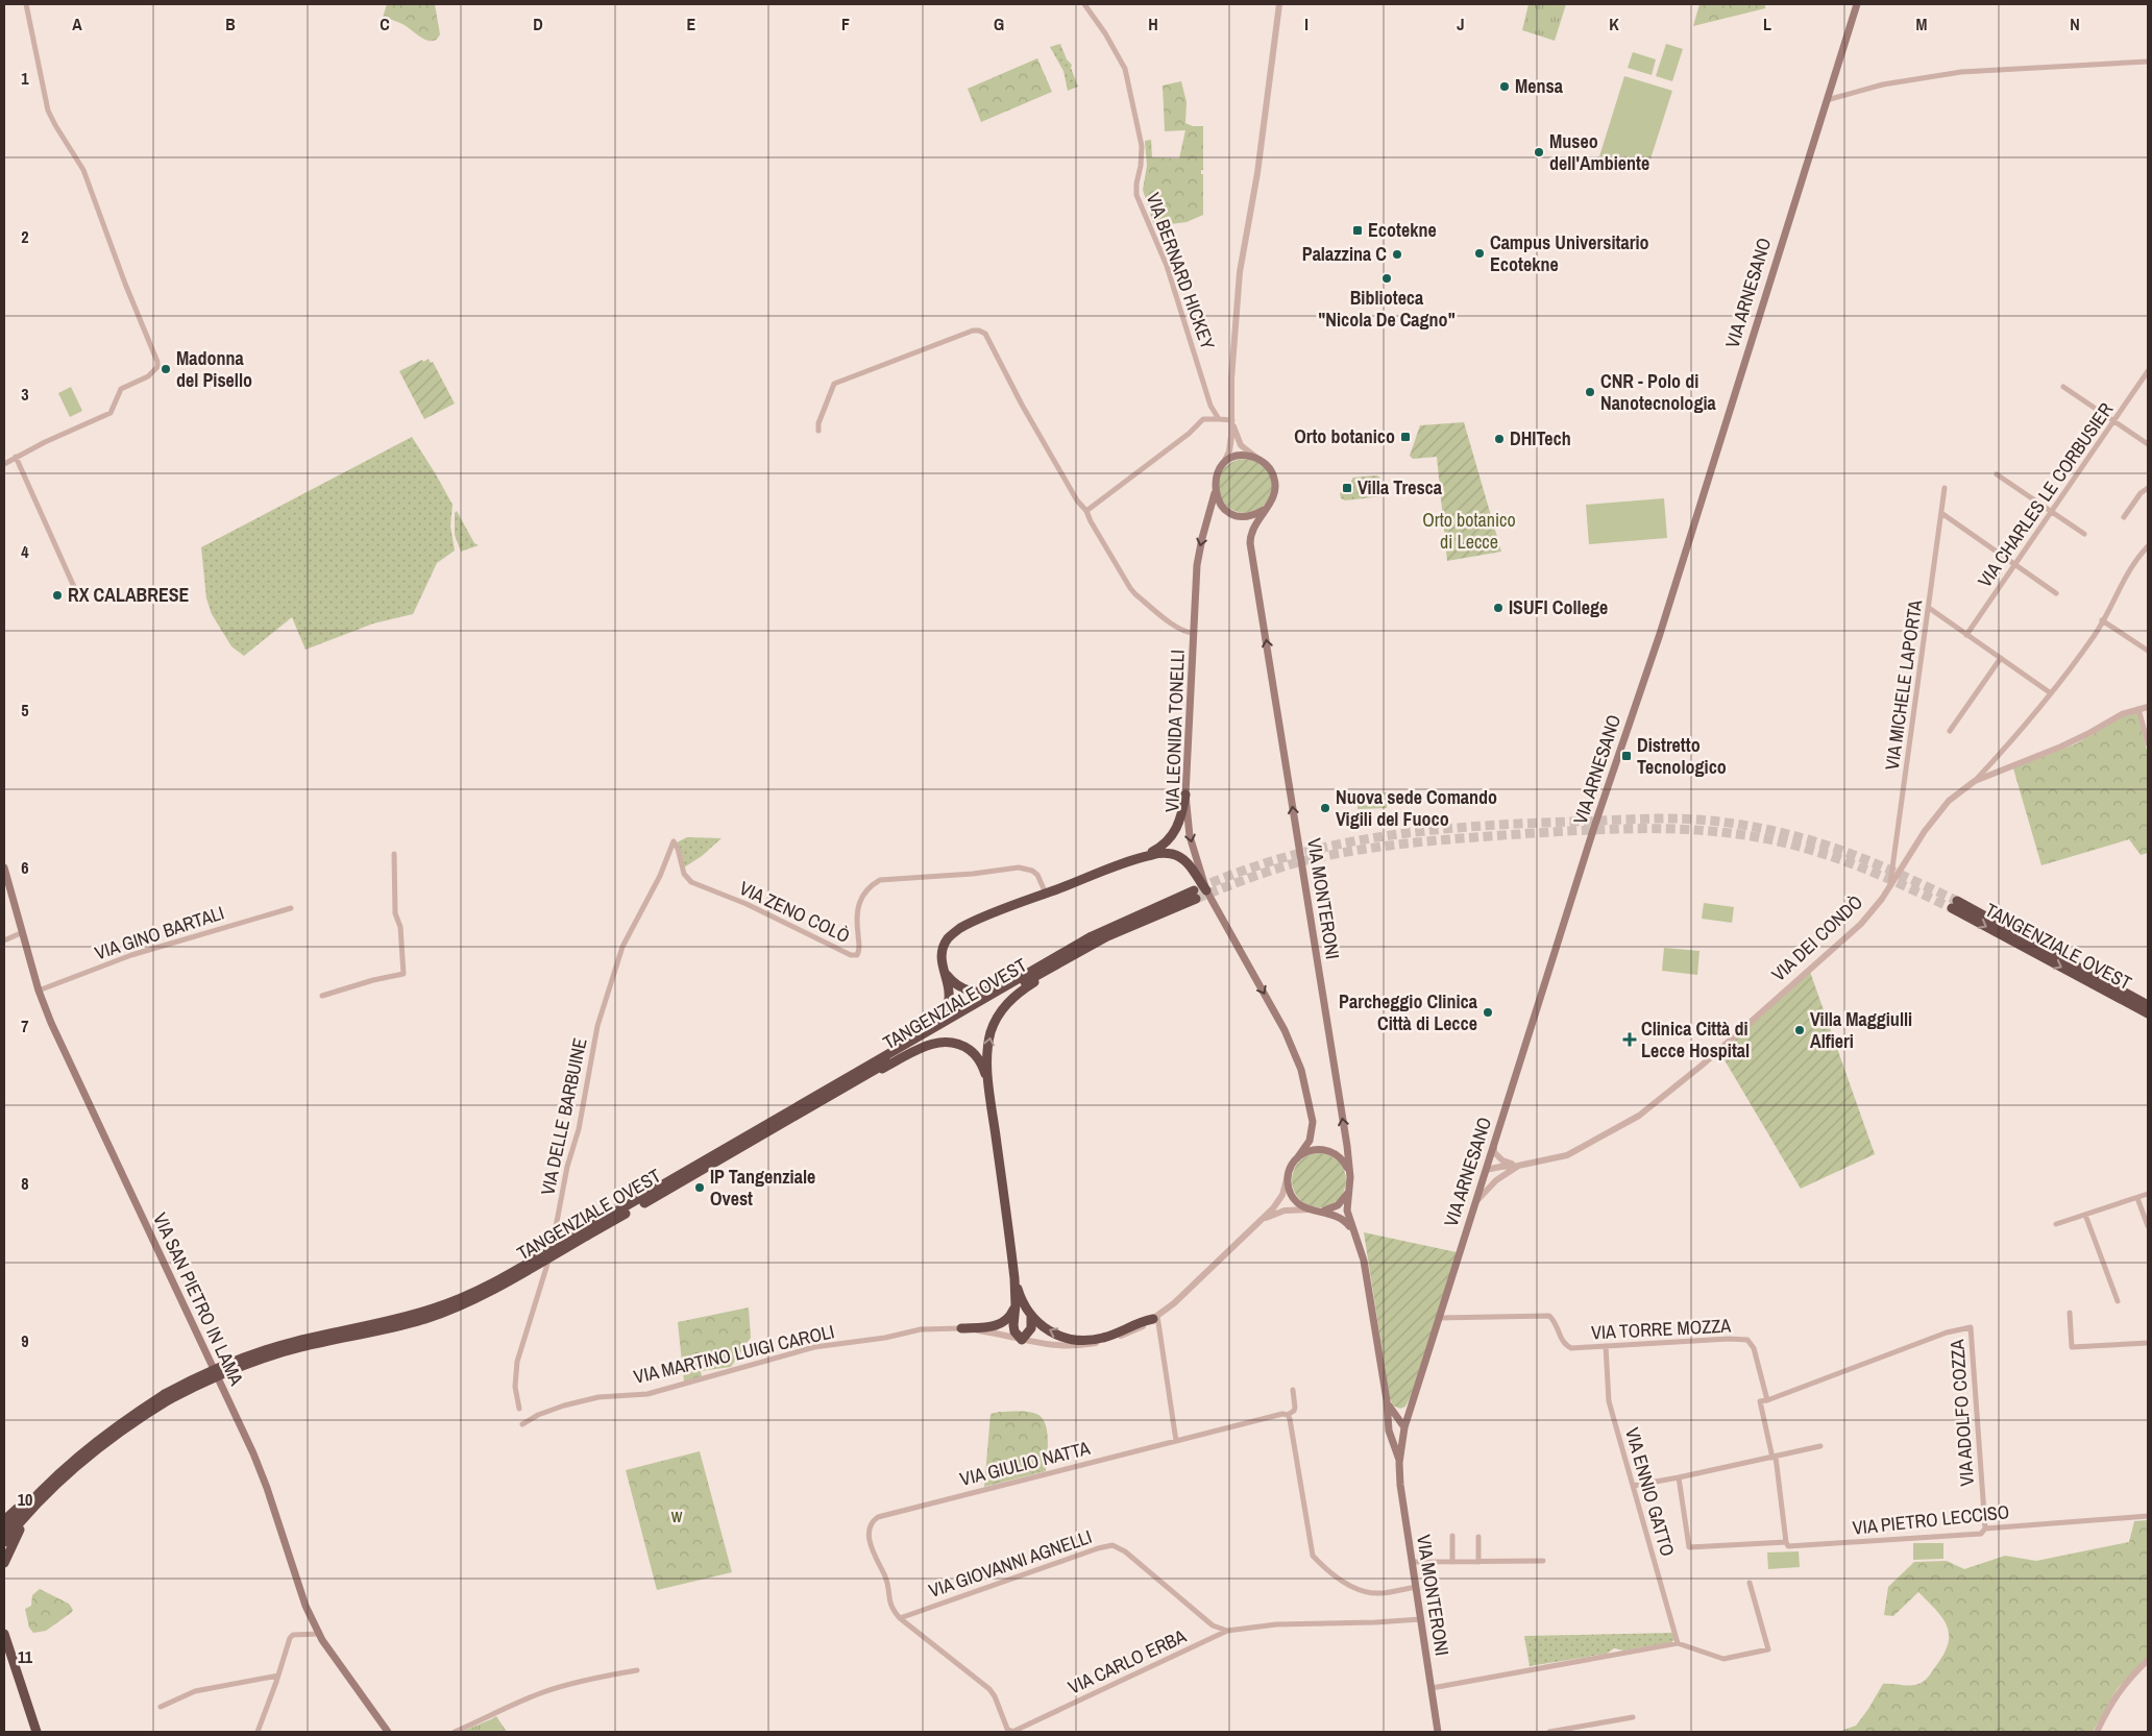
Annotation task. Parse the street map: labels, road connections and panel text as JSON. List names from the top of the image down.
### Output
{
  "streets": {
    "highway": ["TANGENZIALE OVEST"],
    "main road": [
      "VIA ARNESANO",
      "VIA LEONIDA TONELLI",
      "VIA MONTERONI",
      "VIA SAN PIETRO IN LAMA"
    ],
    "street": [
      "VIA BERNARD HICKEY",
      "VIA CHARLES LE CORBUSIER",
      "VIA MICHELE LAPORTA",
      "VIA ZENO COLÒ",
      "VIA GINO BARTALI",
      "VIA DEI CONDÒ",
      "VIA DELLE BARBUINE",
      "VIA TORRE MOZZA",
      "VIA MARTINO LUIGI CAROLI",
      "VIA ADOLFO COZZA",
      "VIA GIULIO NATTA",
      "VIA ENNIO GATTO",
      "VIA PIETRO LECCISO",
      "VIA GIOVANNI AGNELLI",
      "VIA CARLO ERBA"
    ]
  },
  "crossings": [
    ["VIA ARNESANO", "VIA MONTERONI"],
    ["VIA ARNESANO", "VIA DEI CONDÒ"],
    ["VIA ARNESANO", "VIA TORRE MOZZA"],
    ["VIA MICHELE LAPORTA", "VIA DEI CONDÒ"],
    ["VIA LEONIDA TONELLI", "VIA MONTERONI"],
    ["VIA LEONIDA TONELLI", "VIA MARTINO LUIGI CAROLI"],
    ["VIA MONTERONI", "VIA MARTINO LUIGI CAROLI"],
    ["VIA MONTERONI", "VIA CARLO ERBA"],
    ["VIA ZENO COLÒ", "VIA DELLE BARBUINE"],
    ["VIA GINO BARTALI", "VIA SAN PIETRO IN LAMA"],
    ["VIA TORRE MOZZA", "VIA ADOLFO COZZA"],
    ["VIA TORRE MOZZA", "VIA ENNIO GATTO"],
    ["VIA ADOLFO COZZA", "VIA PIETRO LECCISO"],
    ["VIA GIULIO NATTA", "VIA GIOVANNI AGNELLI"],
    ["VIA GIULIO NATTA", "VIA CARLO ERBA"],
    ["VIA GIOVANNI AGNELLI", "VIA CARLO ERBA"]
  ],
  "one_way": ["VIA LEONIDA TONELLI", "VIA MONTERONI"],
  "parks": ["Orto botanico di Lecce", "w"],
  "places": {
    "other": [
      "Mensa",
      "Museo dell'Ambiente",
      "Campus Universitario Ecotekne",
      "Palazzina C",
      "Biblioteca \"Nicola De Cagno\"",
      "Madonna del Pisello",
      "CNR - Polo di Nanotecnologia",
      "DHITech",
      "RX CALABRESE",
      "ISUFI College",
      "Nuova sede Comando Vigili del Fuoco",
      "Parcheggio Clinica Città di Lecce",
      "Villa Maggiulli Alfieri",
      "IP Tangenziale Ovest"
    ],
    "transit": [
      "Ecotekne",
      "Orto botanico",
      "Villa Tresca",
      "Distretto Tecnologico"
    ],
    "health": ["Clinica Città di Lecce Hospital"]
  },
  "grid": {
    "columns": [
      "A",
      "B",
      "C",
      "D",
      "E",
      "F",
      "G",
      "H",
      "I",
      "J",
      "K",
      "L",
      "M",
      "N"
    ],
    "rows": [
      "1",
      "2",
      "3",
      "4",
      "5",
      "6",
      "7",
      "8",
      "9",
      "10",
      "11"
    ]
  }
}
